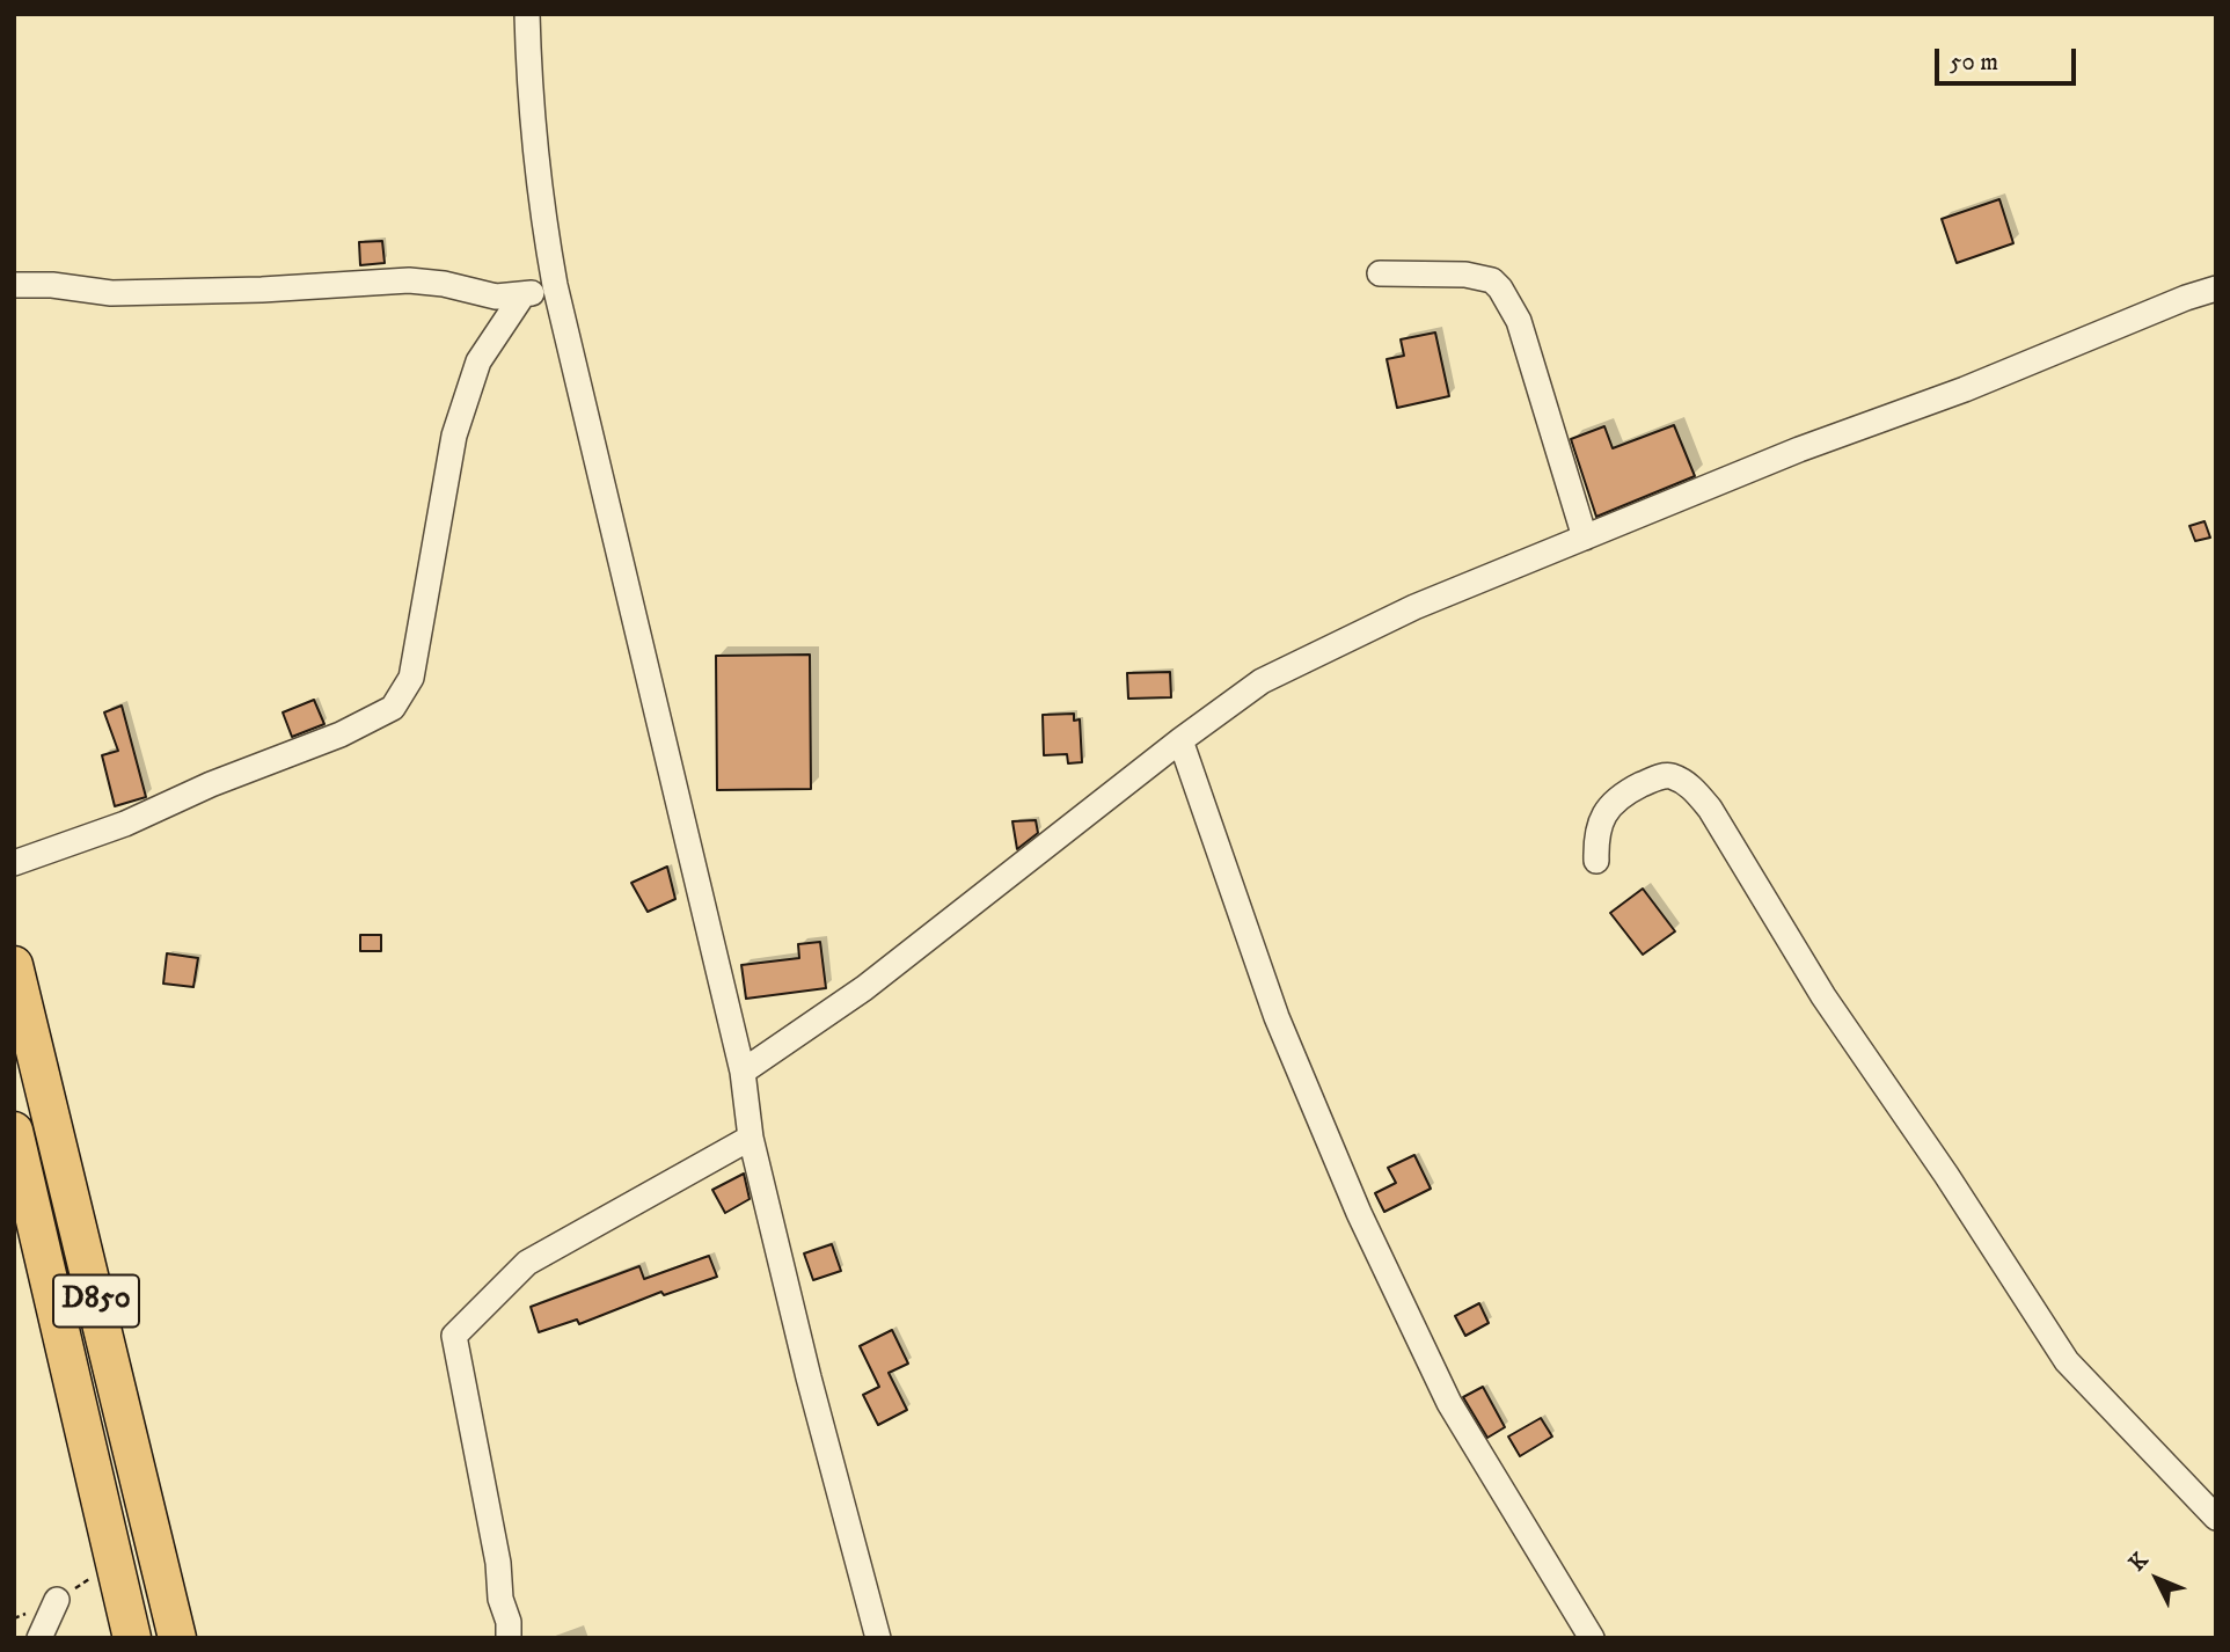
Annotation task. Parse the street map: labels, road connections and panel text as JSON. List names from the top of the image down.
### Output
{
  "streets": {
    "highway": ["D850"]
  },
  "scale_bar": "50 m",
  "north": "top left"
}
